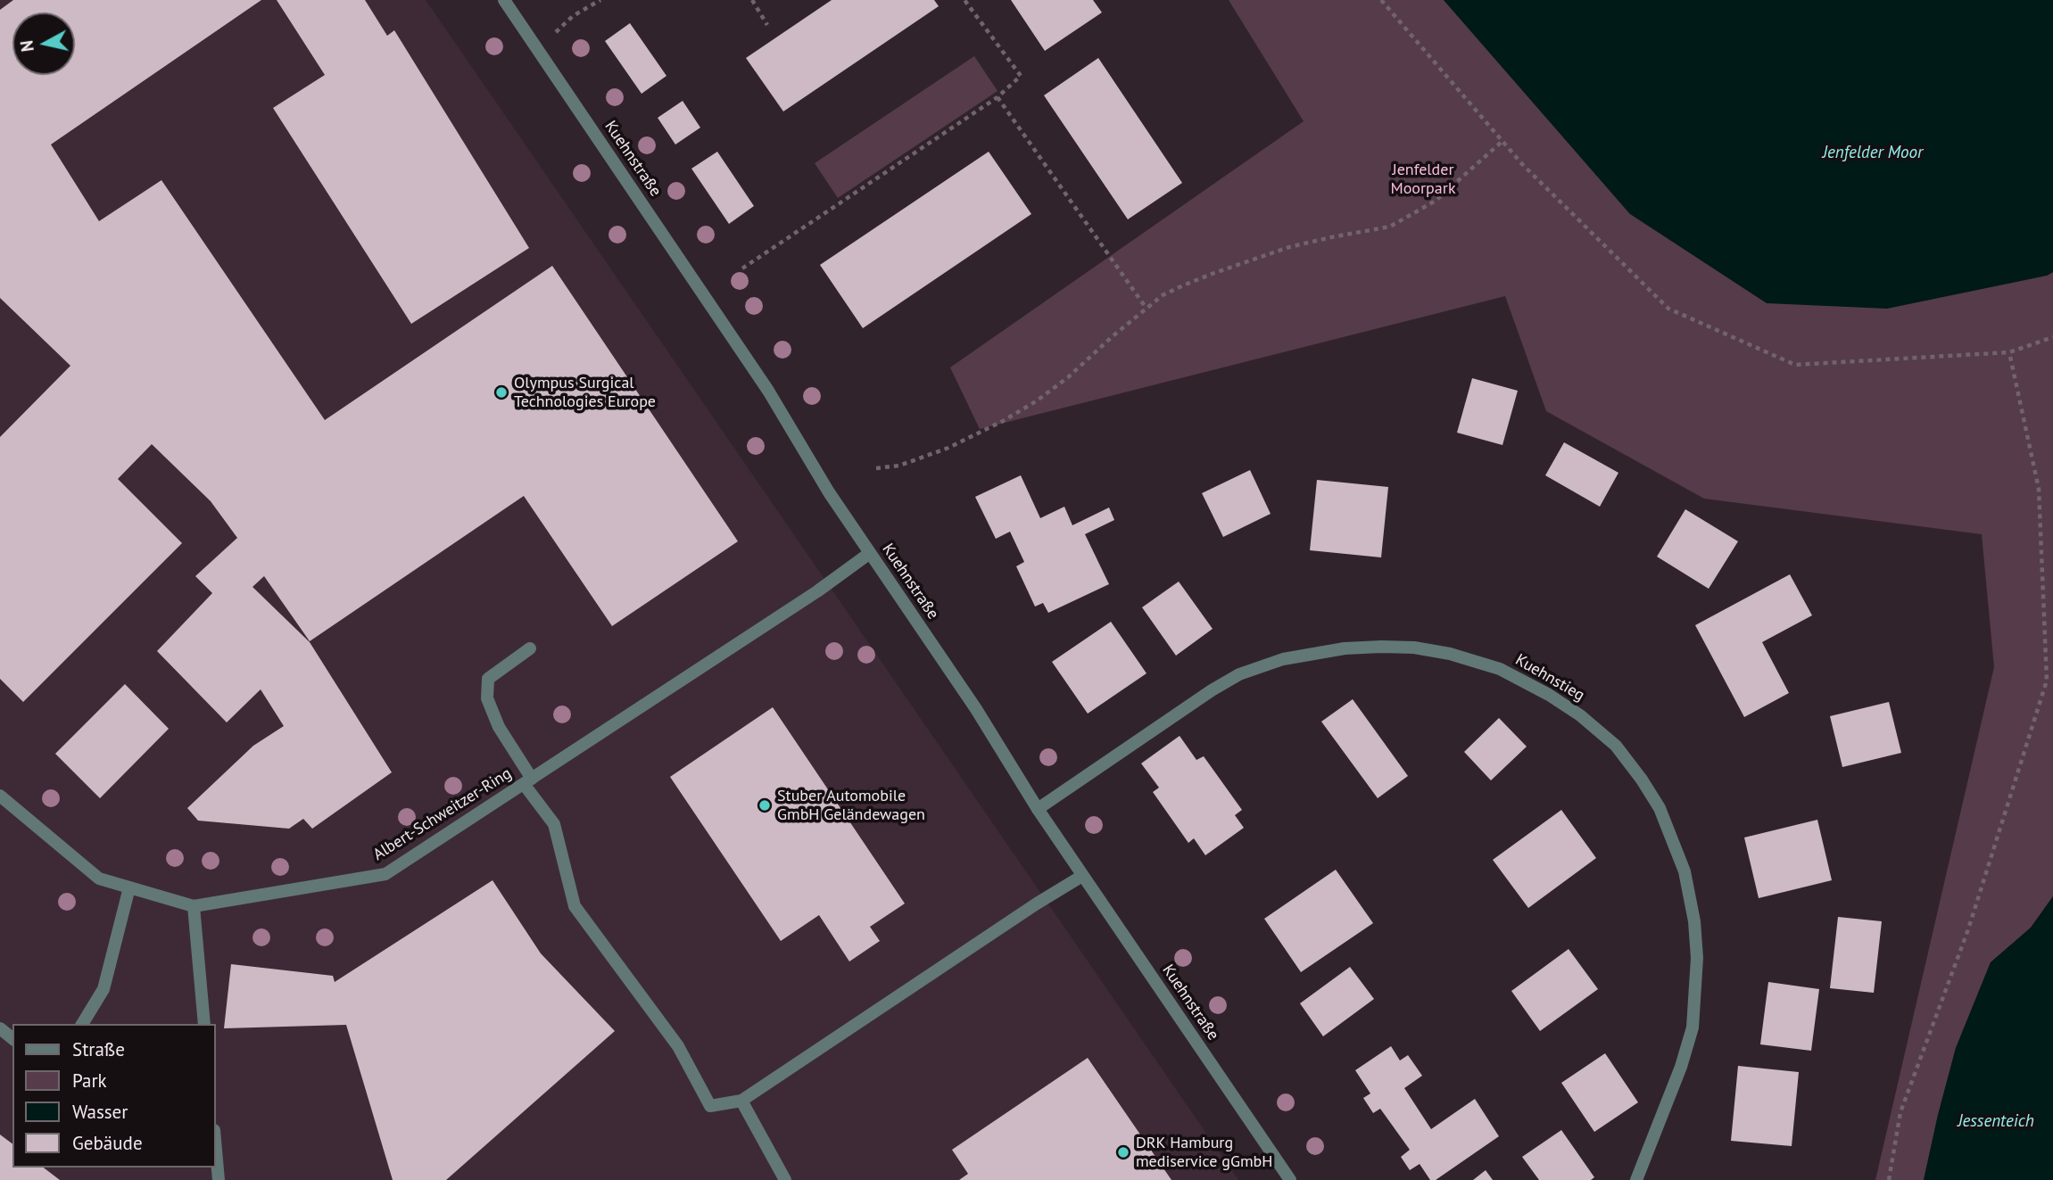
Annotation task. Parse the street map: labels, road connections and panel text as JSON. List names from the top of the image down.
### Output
{
  "streets": {
    "street": ["Kuehnstraße", "Kuehnstieg", "Albert-Schweitzer-Ring"]
  },
  "crossings": [
    ["Kuehnstraße", "Kuehnstieg"],
    ["Kuehnstraße", "Albert-Schweitzer-Ring"]
  ],
  "water": ["Jenfelder Moor", "Jessenteich"],
  "parks": ["Jenfelder Moorpark"],
  "places": ["Olympus Surgical Technologies Europe", "Stuber Automobile GmbH Geländewagen", "DRK Hamburg mediservice gGmbH"],
  "legend": [
    "Straße",
    "Park",
    "Wasser",
    "Gebäude"
  ],
  "north": "left"
}
